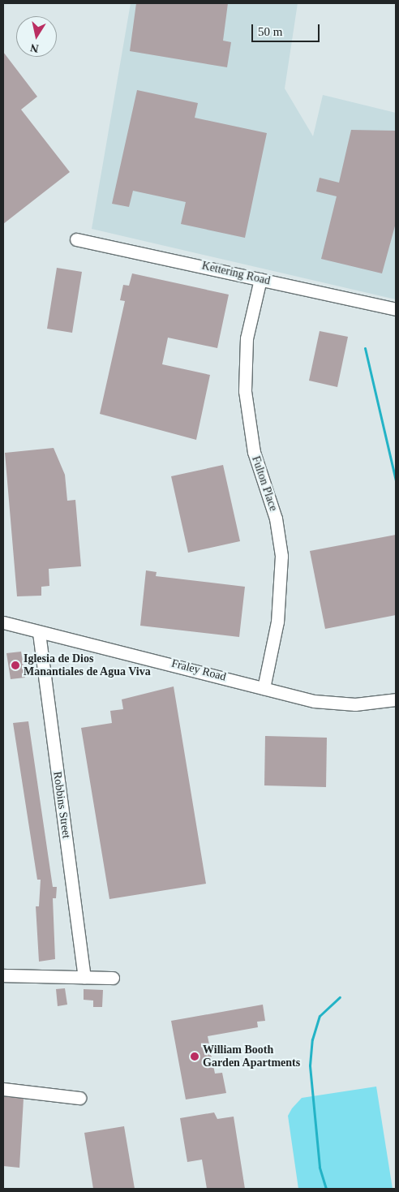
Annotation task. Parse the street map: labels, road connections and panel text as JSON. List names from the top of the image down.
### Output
{
  "streets": {
    "street": [
      "Kettering Road",
      "Fulton Place",
      "Fraley Road",
      "Robbins Street"
    ]
  },
  "crossings": [
    ["Kettering Road", "Fulton Place"],
    ["Fulton Place", "Fraley Road"],
    ["Fraley Road", "Robbins Street"]
  ],
  "places": ["Iglesia de Dios Manantiales de Agua Viva", "William Booth Garden Apartments"],
  "scale_bar": "50 m",
  "north": "bottom"
}
